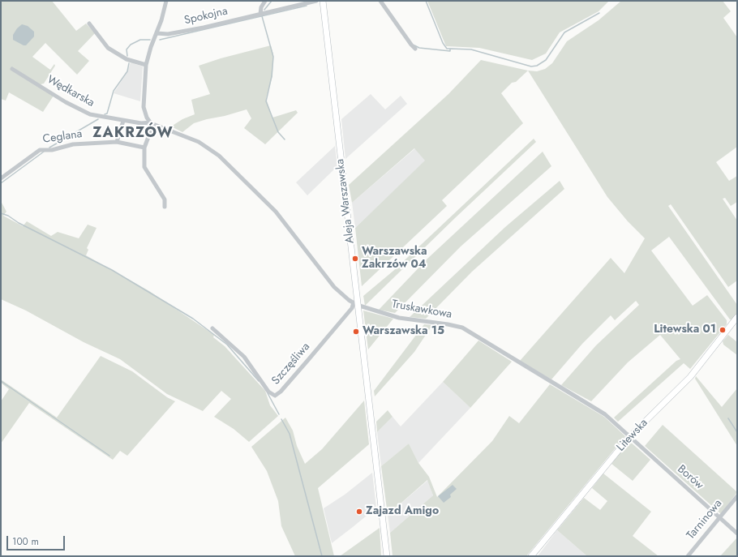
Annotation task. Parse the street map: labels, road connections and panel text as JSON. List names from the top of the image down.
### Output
{
  "streets": {
    "street": [
      "Spokojna",
      "Wędkarska",
      "Ceglana",
      "Aleja Warszawska",
      "Truskawkowa",
      "Szczęśliwa",
      "Litewska",
      "Borów",
      "Tarninowa"
    ]
  },
  "crossings": [
    ["Wędkarska", "Truskawkowa"],
    ["Aleja Warszawska", "Truskawkowa"],
    ["Aleja Warszawska", "Szczęśliwa"],
    ["Truskawkowa", "Szczęśliwa"],
    ["Truskawkowa", "Litewska"],
    ["Truskawkowa", "Borów"],
    ["Litewska", "Borów"],
    ["Borów", "Tarninowa"]
  ],
  "districts": ["ZAKRZÓW"],
  "places": [
    "Warszawska Zakrzów 04",
    "Litewska 01",
    "Warszawska 15",
    "Zajazd Amigo"
  ],
  "scale_bar": "100 m"
}
